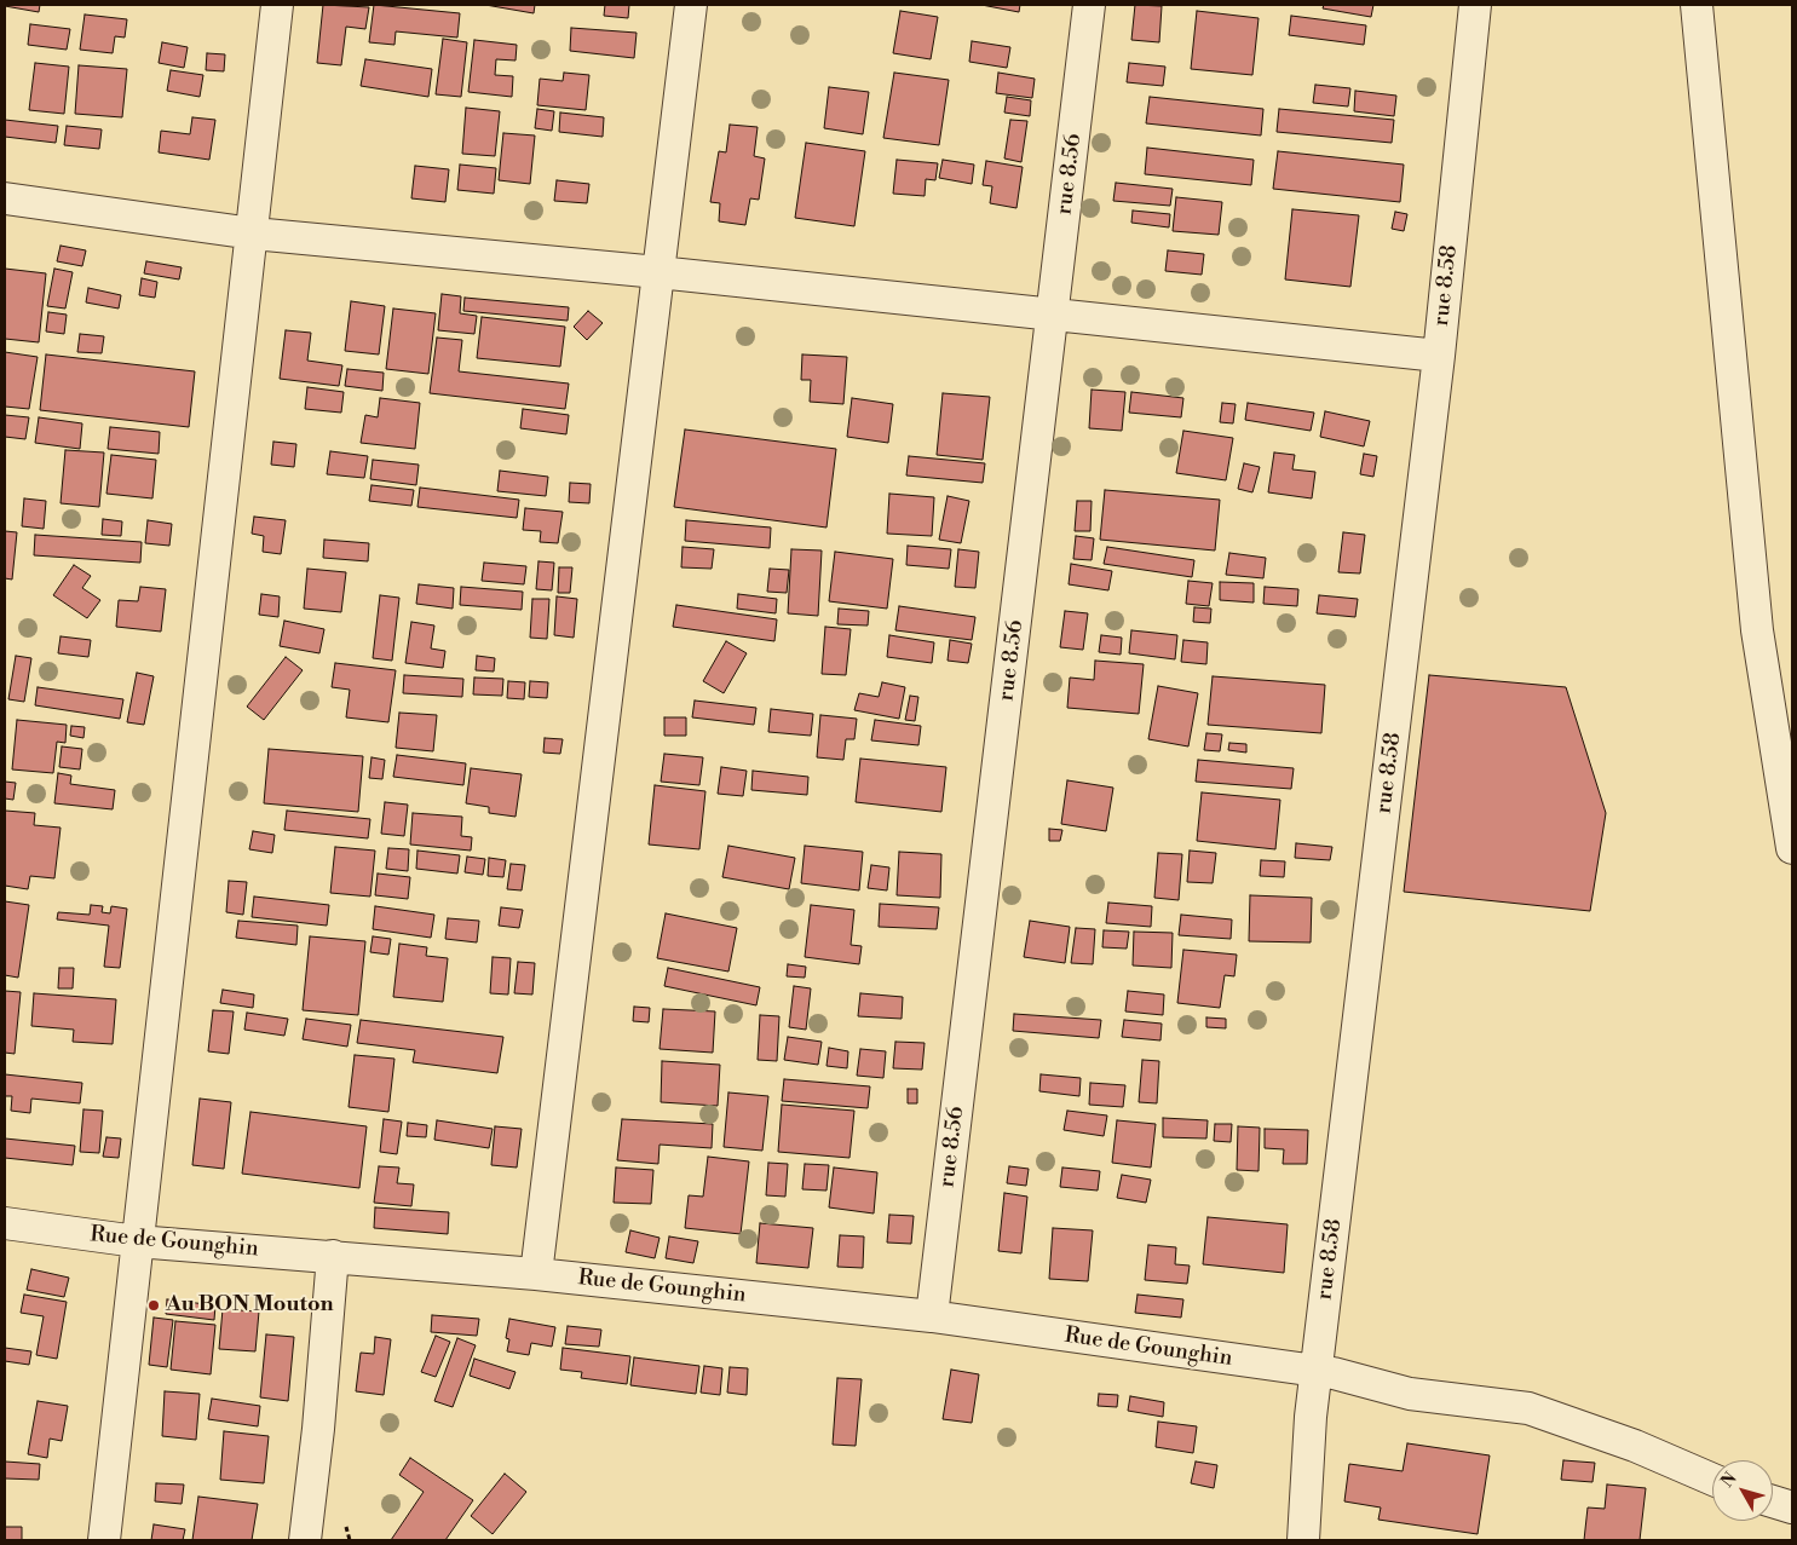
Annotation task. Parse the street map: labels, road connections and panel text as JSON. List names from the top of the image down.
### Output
{
  "streets": {
    "street": ["rue 8.56", "rue 8.58", "Rue de Gounghin"]
  },
  "crossings": [
    ["rue 8.56", "Rue de Gounghin"],
    ["rue 8.58", "Rue de Gounghin"]
  ],
  "places": ["Au BON Mouton"],
  "north": "top left"
}
